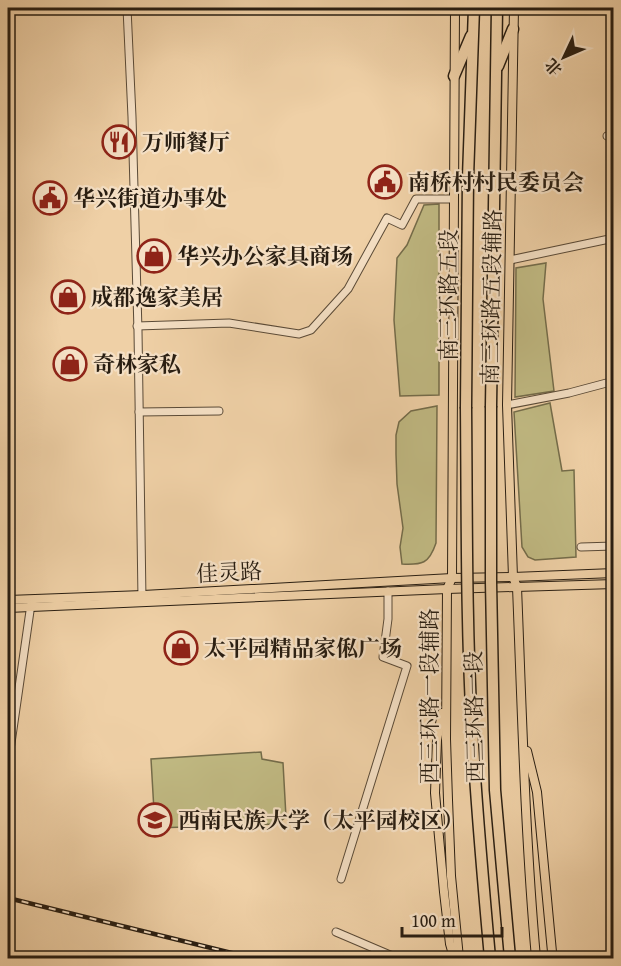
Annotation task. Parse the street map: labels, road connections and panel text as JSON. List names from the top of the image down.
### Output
{
  "streets": {
    "highway": ["南三环路五段", "西三环路一段"],
    "main road": ["南三环路五段辅路", "佳灵路", "西三环路一段辅路"]
  },
  "crossings": [
    ["南三环路五段", "西三环路一段"],
    ["南三环路五段辅路", "佳灵路"],
    ["南三环路五段辅路", "西三环路一段辅路"],
    ["佳灵路", "西三环路一段辅路"]
  ],
  "places": {
    "restaurant": ["万师餐厅"],
    "public building": ["南桥村村民委员会", "华兴街道办事处"],
    "shop": [
      "华兴办公家具商场",
      "成都逸家美居",
      "奇林家私",
      "太平园精品家俬广场"
    ],
    "school or university": ["西南民族大学（太平园校区）"]
  },
  "scale_bar": "100 m",
  "north": "bottom left"
}
